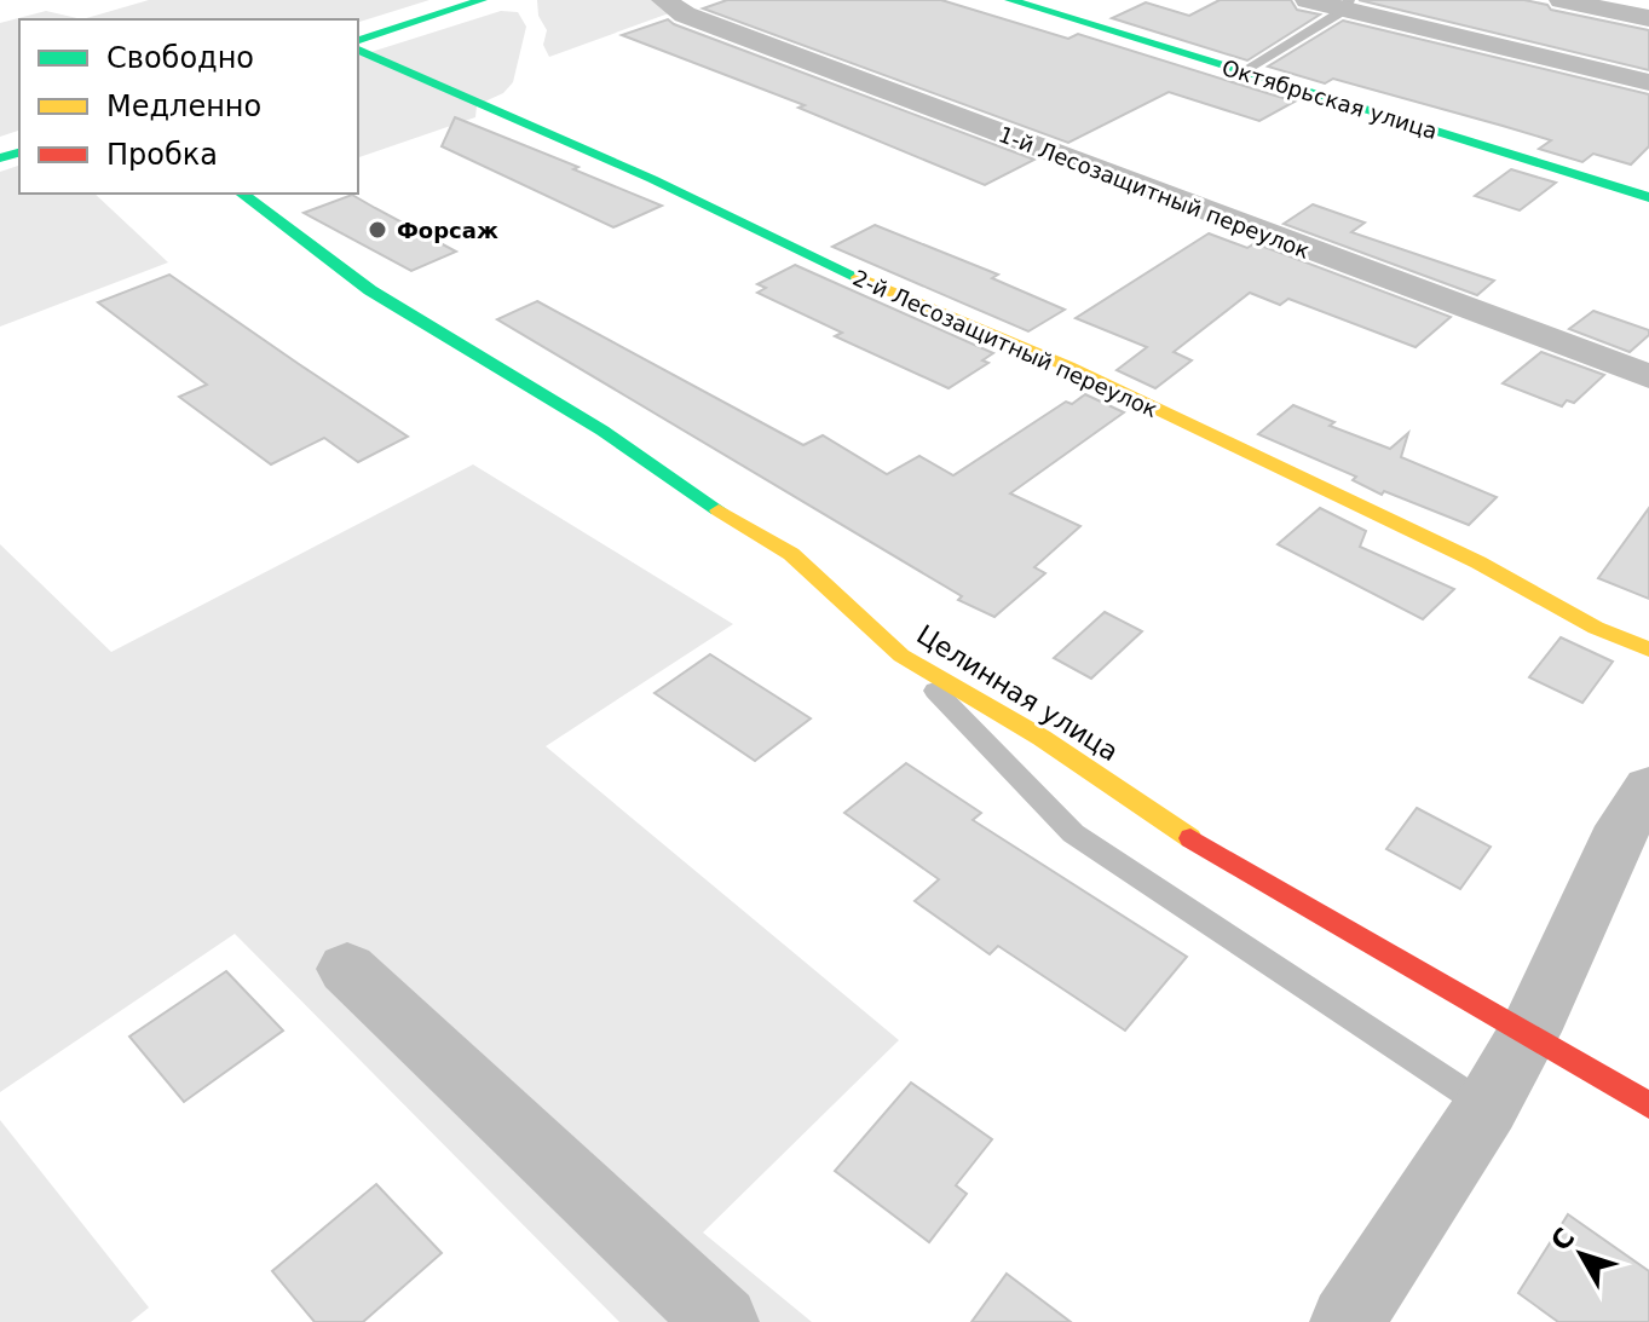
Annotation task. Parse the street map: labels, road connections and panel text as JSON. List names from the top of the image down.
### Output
{
  "streets": {
    "main road": ["Октябрьская улица", "2-й Лесозащитный переулок", "Целинная улица"],
    "street": ["1-й Лесозащитный переулок"]
  },
  "places": ["Форсаж"],
  "legend": ["Свободно", "Медленно", "Пробка"],
  "north": "top left"
}
